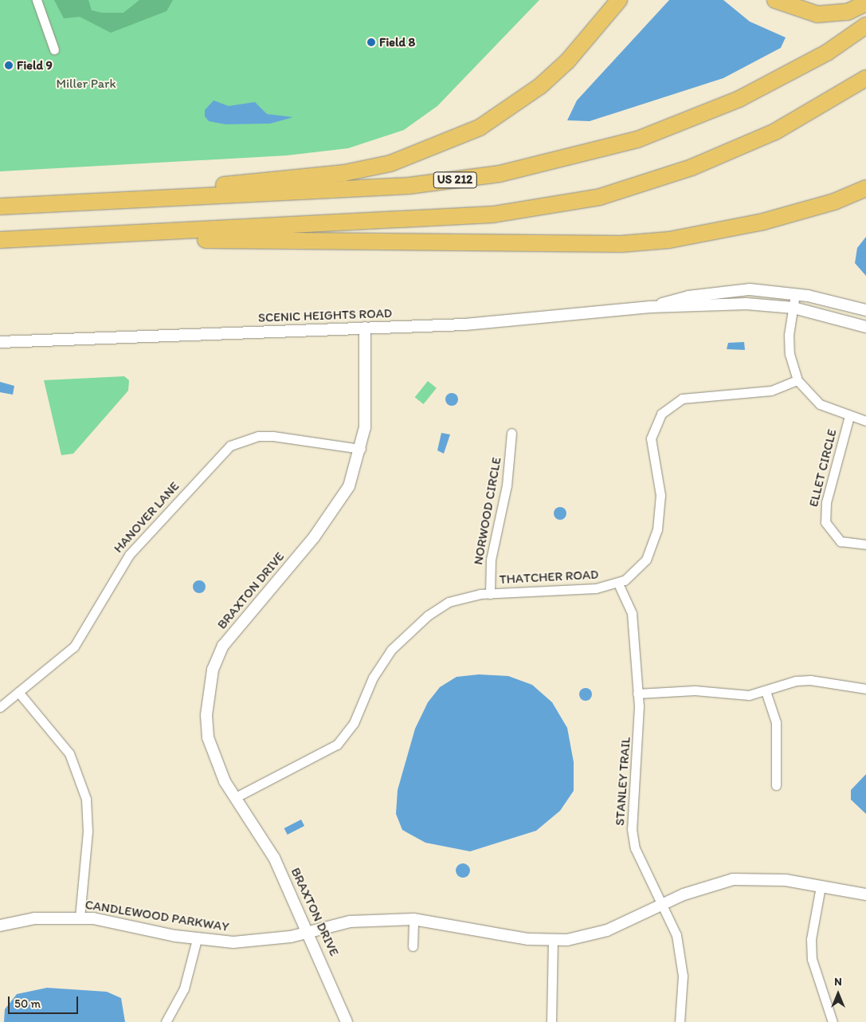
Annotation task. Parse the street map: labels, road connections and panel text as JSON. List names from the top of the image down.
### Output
{
  "streets": {
    "highway": ["US 212"],
    "street": [
      "SCENIC HEIGHTS ROAD",
      "ELLET CIRCLE",
      "NORWOOD CIRCLE",
      "HANOVER LANE",
      "THATCHER ROAD",
      "BRAXTON DRIVE",
      "STANLEY TRAIL",
      "CANDLEWOOD PARKWAY"
    ]
  },
  "crossings": [
    ["SCENIC HEIGHTS ROAD", "ELLET CIRCLE"],
    ["SCENIC HEIGHTS ROAD", "BRAXTON DRIVE"],
    ["ELLET CIRCLE", "THATCHER ROAD"],
    ["NORWOOD CIRCLE", "THATCHER ROAD"],
    ["HANOVER LANE", "BRAXTON DRIVE"],
    ["THATCHER ROAD", "BRAXTON DRIVE"],
    ["THATCHER ROAD", "STANLEY TRAIL"],
    ["BRAXTON DRIVE", "CANDLEWOOD PARKWAY"],
    ["STANLEY TRAIL", "CANDLEWOOD PARKWAY"]
  ],
  "parks": ["Miller Park"],
  "places": ["Field 8", "Field 9"],
  "scale_bar": "50 m",
  "north": "top"
}
